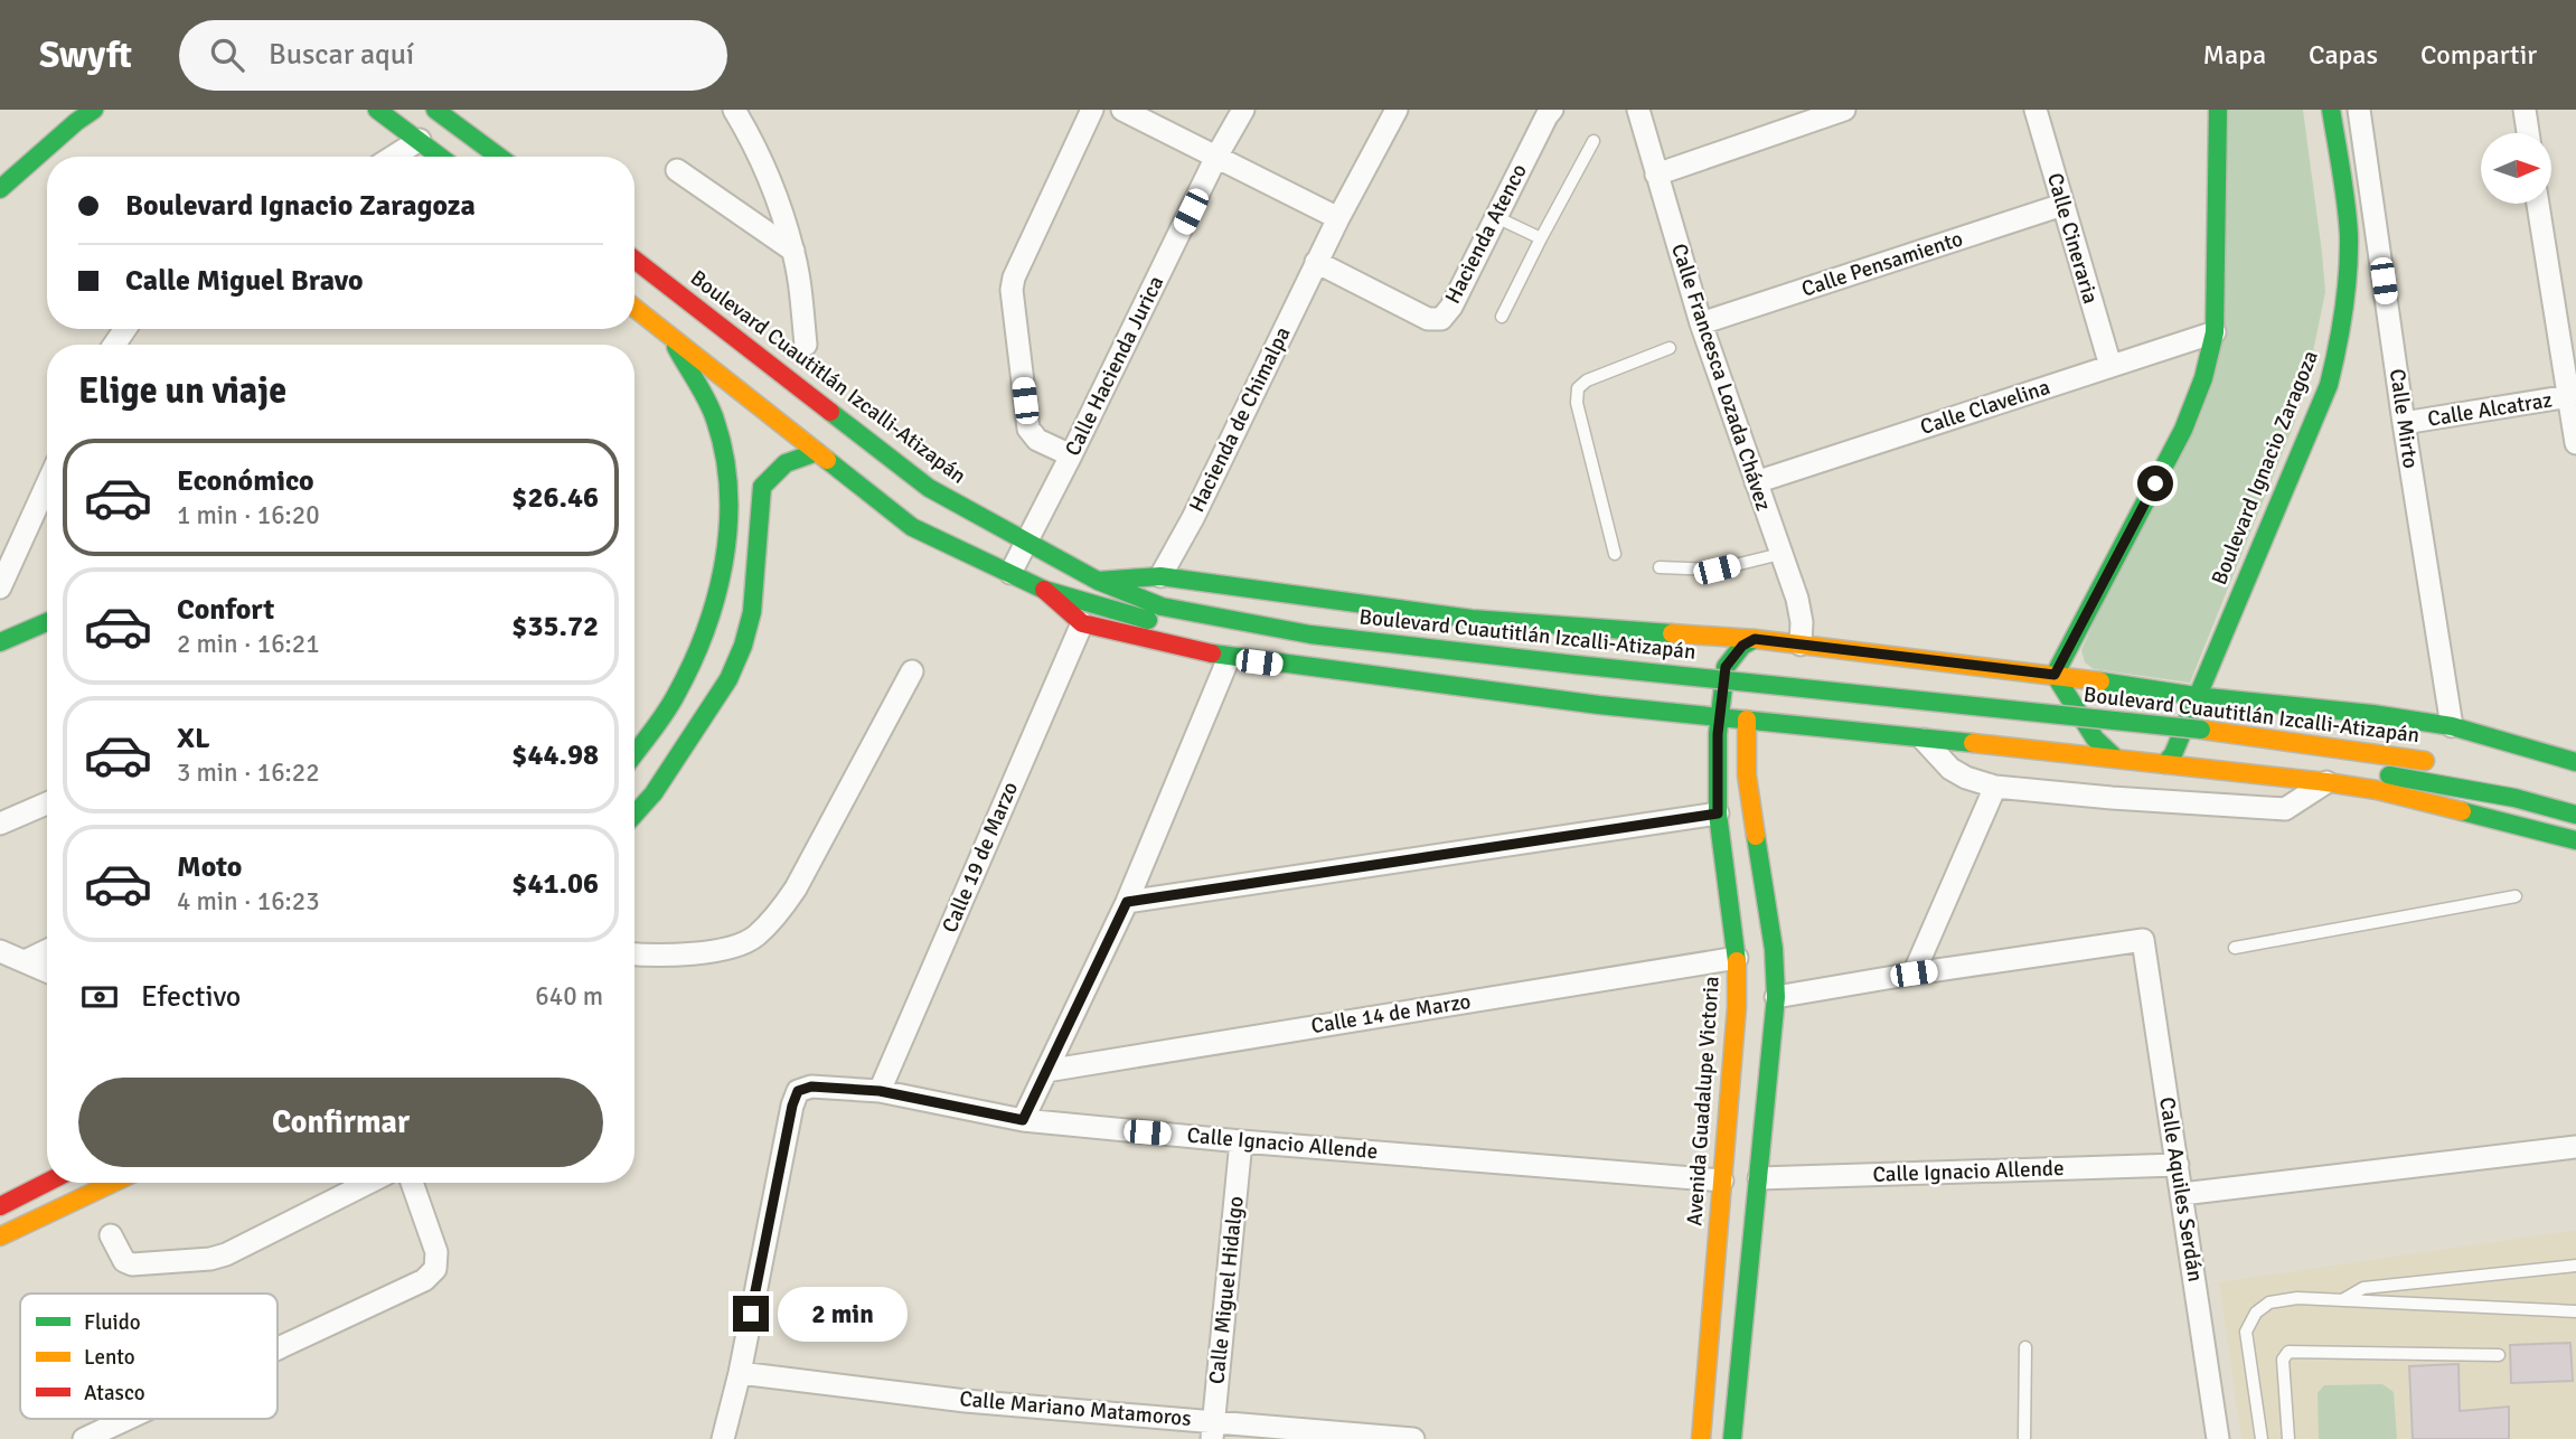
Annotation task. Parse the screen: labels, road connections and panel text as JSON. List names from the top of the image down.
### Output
{
  "streets": {
    "main road": ["Boulevard Cuautitlán Izcalli-Atizapán", "Boulevard Ignacio Zaragoza", "Avenida Guadalupe Victoria"],
    "street": [
      "Hacienda Atenco",
      "Calle Cineraria",
      "Calle Pensamiento",
      "Calle Hacienda Jurica",
      "Calle Francesca Lozada Chávez",
      "Calle Clavelina",
      "Calle Alcatraz",
      "Calle Mirto",
      "Hacienda de Chimalpa",
      "Calle 19 de Marzo",
      "Calle 14 de Marzo",
      "Calle Ignacio Allende",
      "Calle Aquiles Serdán",
      "Calle Miguel Hidalgo",
      "Calle Mariano Matamoros"
    ]
  },
  "crossings": [
    ["Hacienda Atenco", "Hacienda de Chimalpa"],
    ["Calle Cineraria", "Calle Pensamiento"],
    ["Calle Cineraria", "Calle Clavelina"],
    ["Calle Pensamiento", "Calle Francesca Lozada Chávez"],
    ["Calle Hacienda Jurica", "Boulevard Cuautitlán Izcalli-Atizapán"],
    ["Calle Francesca Lozada Chávez", "Calle Clavelina"],
    ["Calle Alcatraz", "Calle Mirto"],
    ["Calle 19 de Marzo", "Calle Ignacio Allende"],
    ["Calle 14 de Marzo", "Avenida Guadalupe Victoria"],
    ["Avenida Guadalupe Victoria", "Calle Ignacio Allende"],
    ["Calle Ignacio Allende", "Calle Aquiles Serdán"],
    ["Calle Ignacio Allende", "Calle Miguel Hidalgo"],
    ["Calle Ignacio Allende", "Calle Mariano Matamoros"],
    ["Calle Miguel Hidalgo", "Calle Mariano Matamoros"]
  ],
  "legend": ["Fluido", "Lento", "Atasco"],
  "north": "right",
  "page": {
    "header": "Swyft",
    "search": "Buscar aquí",
    "nav": ["Mapa", "Capas", "Compartir"],
    "banner": ["Boulevard Ignacio Zaragoza", "Calle Miguel Bravo"],
    "heading": "Elige un viaje",
    "list": [
      {
        "name": "Económico",
        "note": "1 min · 16:20",
        "value": "$26.46"
      },
      {
        "name": "Confort",
        "note": "2 min · 16:21",
        "value": "$35.72"
      },
      {
        "name": "XL",
        "note": "3 min · 16:22",
        "value": "$44.98"
      },
      {
        "name": "Moto",
        "note": "4 min · 16:23",
        "value": "$41.06"
      }
    ],
    "pay": ["Efectivo", "640 m"],
    "buttons": "Confirmar",
    "bubble": "2 min"
  }
}
